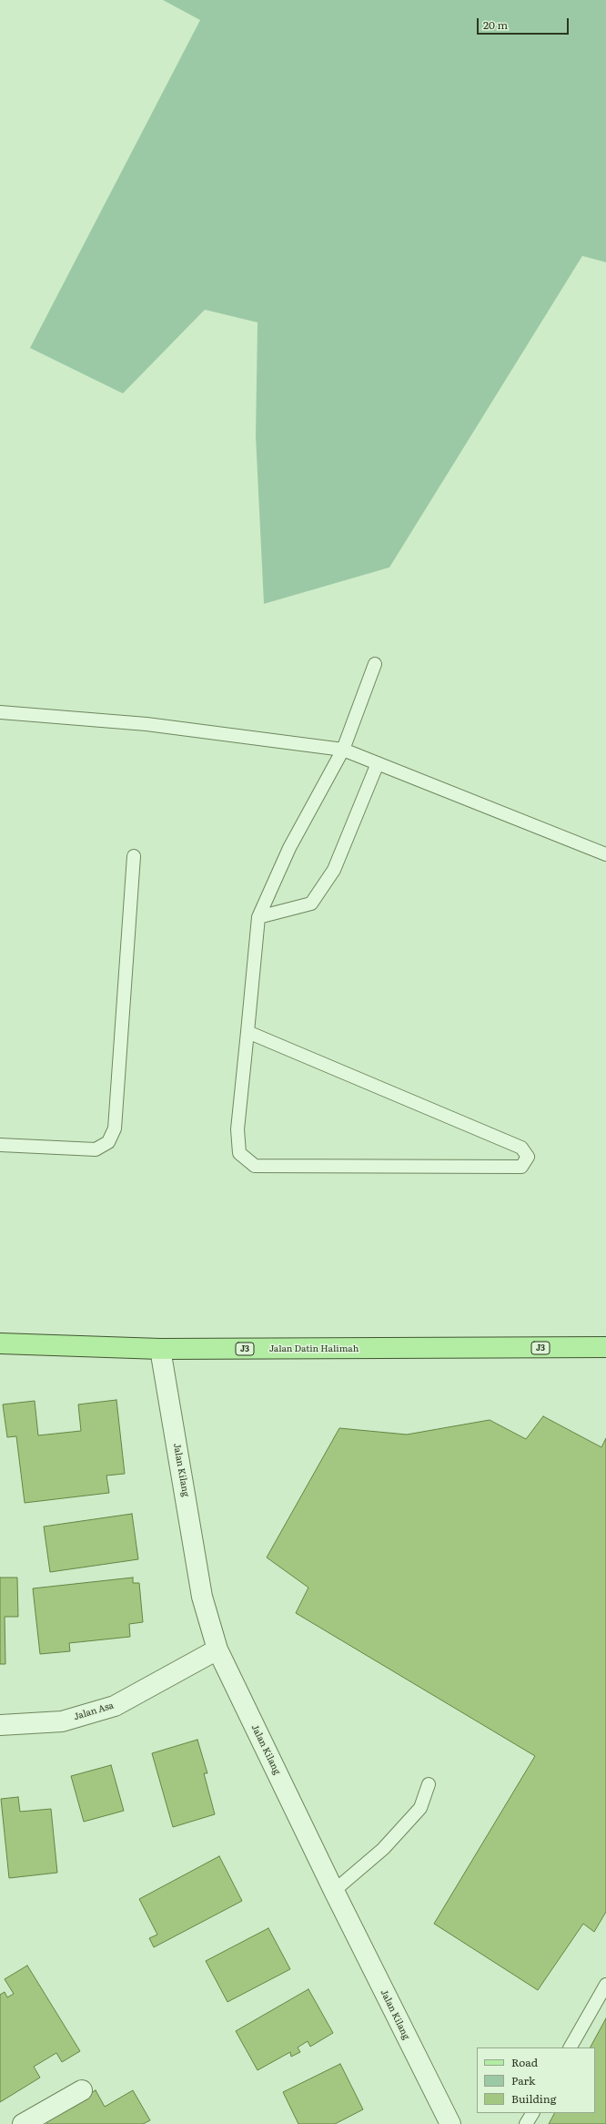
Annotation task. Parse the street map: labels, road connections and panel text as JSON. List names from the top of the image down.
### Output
{
  "streets": {
    "main road": ["J3", "Jalan Datin Halimah"],
    "street": ["Jalan Kilang", "Jalan Asa"]
  },
  "crossings": [
    ["Jalan Datin Halimah", "Jalan Kilang"],
    ["Jalan Kilang", "Jalan Asa"]
  ],
  "legend": ["Road", "Park", "Building"],
  "scale_bar": "20 m"
}
